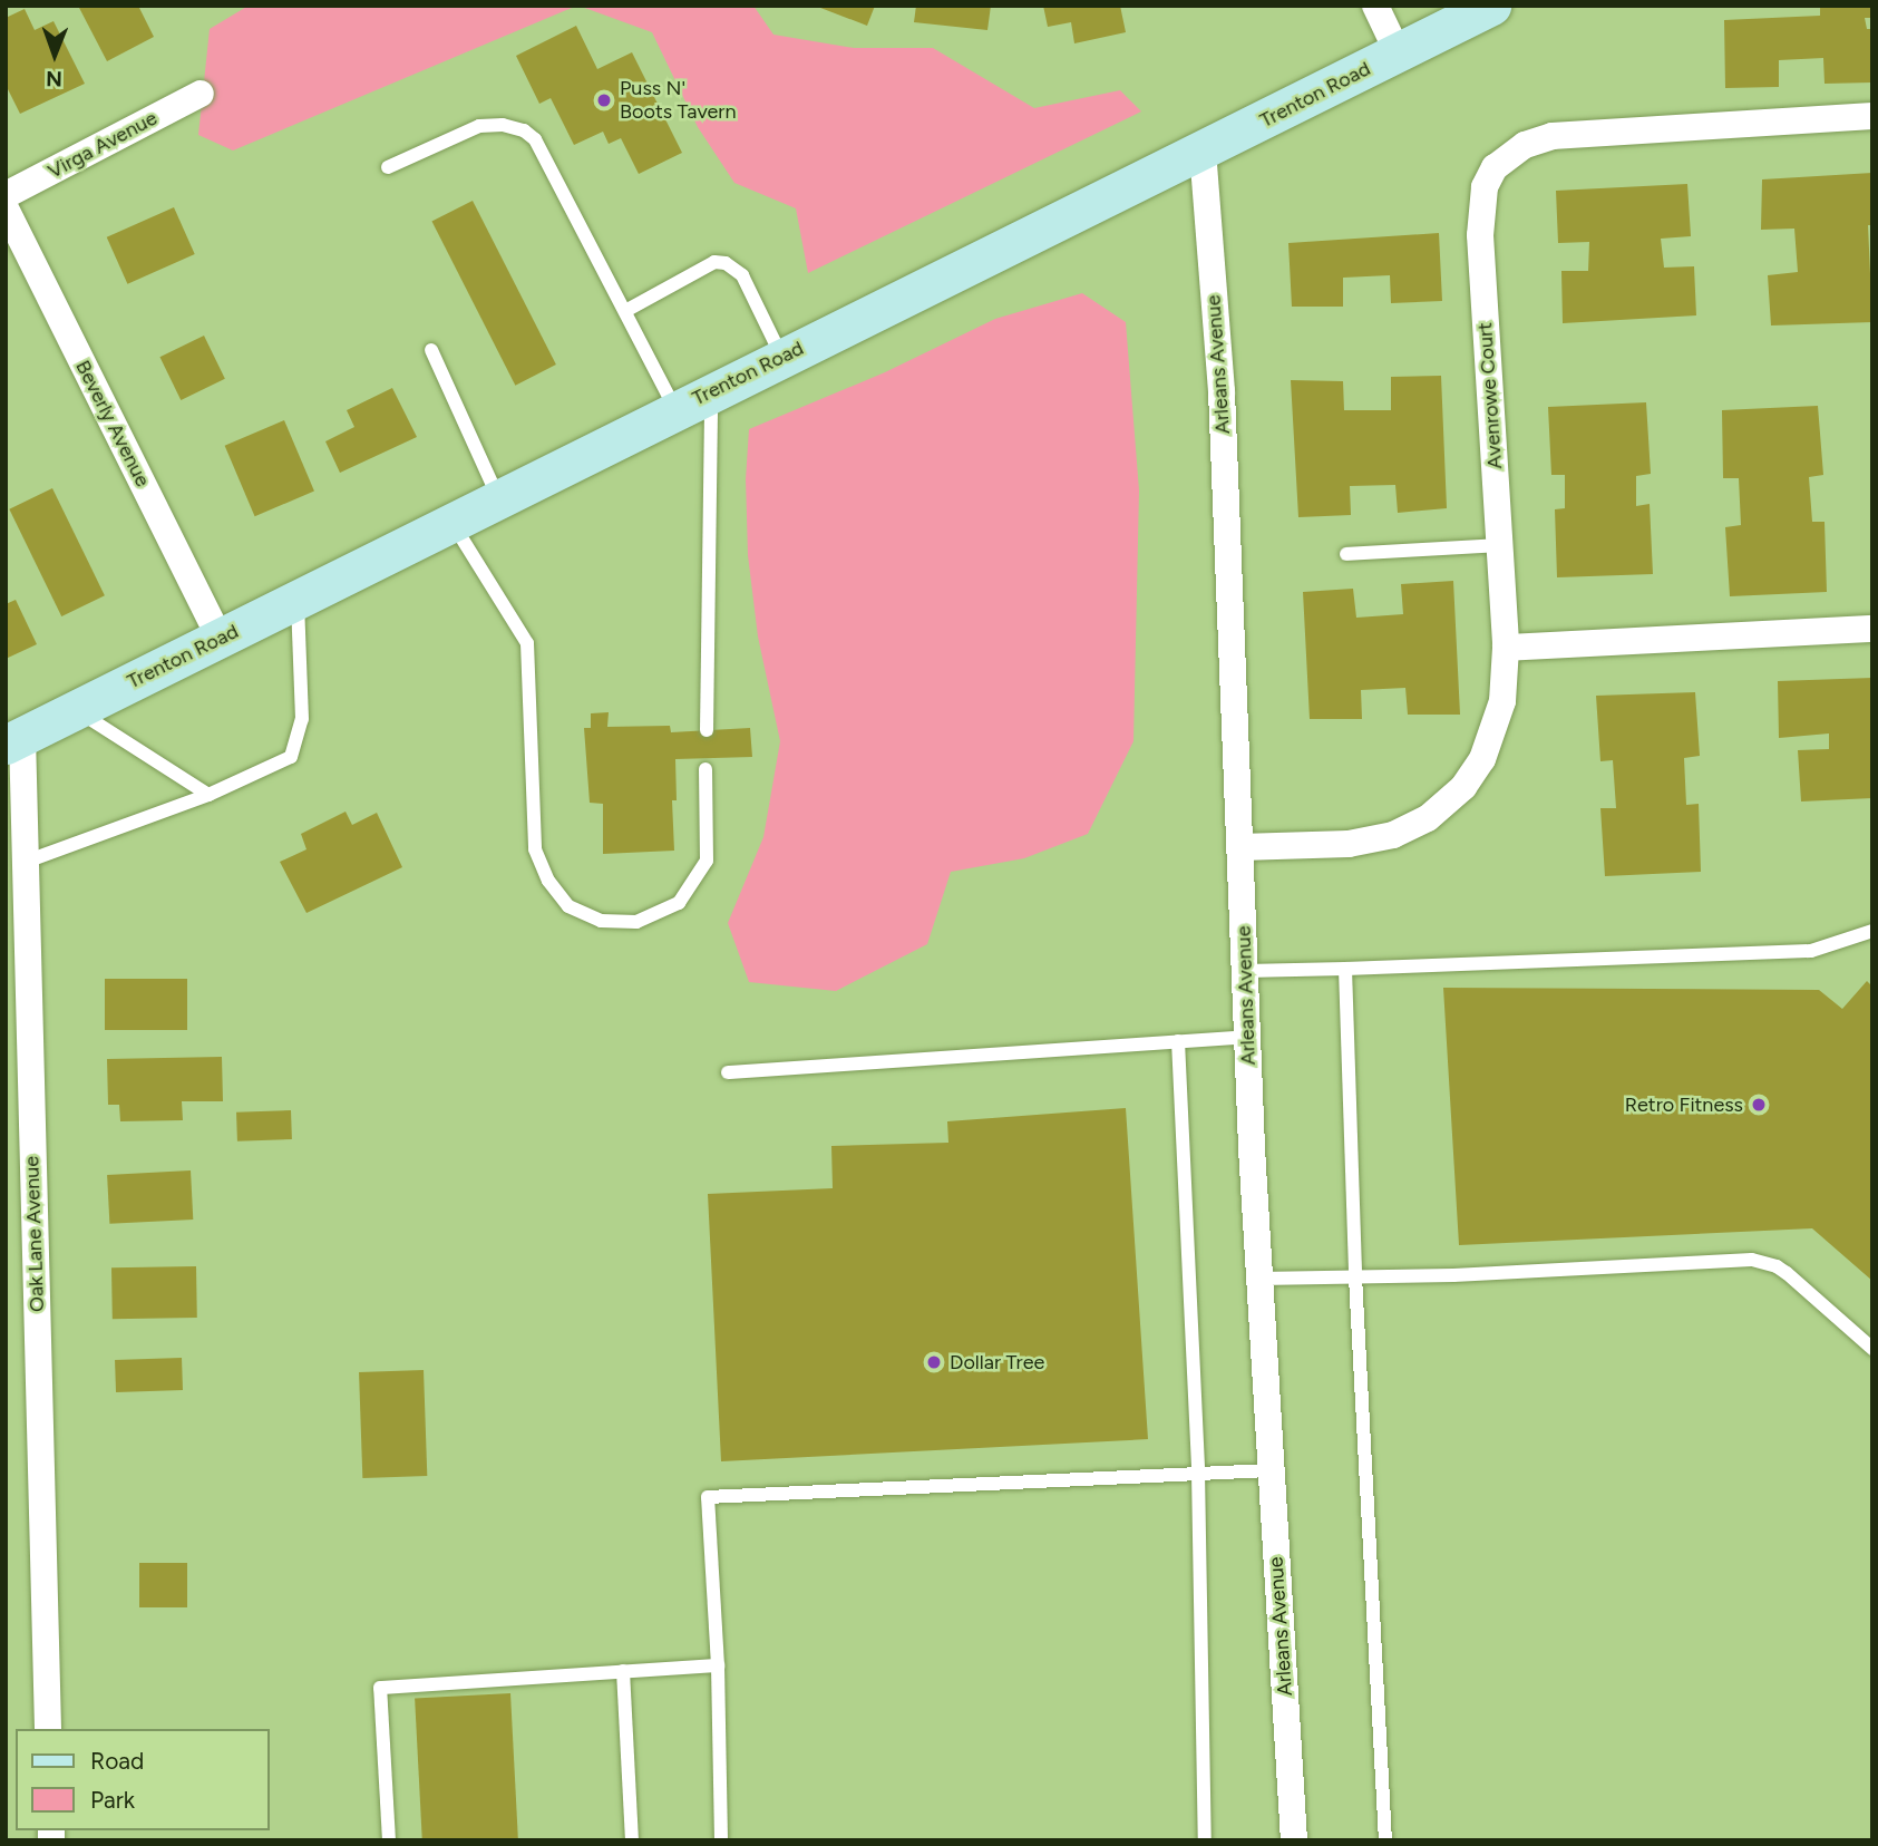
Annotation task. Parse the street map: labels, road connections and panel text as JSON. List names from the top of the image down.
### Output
{
  "streets": {
    "main road": ["Trenton Road"],
    "street": [
      "Virga Avenue",
      "Arleans Avenue",
      "Avenrowe Court",
      "Beverly Avenue",
      "Oak Lane Avenue"
    ]
  },
  "crossings": [
    ["Trenton Road", "Arleans Avenue"],
    ["Trenton Road", "Beverly Avenue"],
    ["Trenton Road", "Oak Lane Avenue"],
    ["Arleans Avenue", "Avenrowe Court"]
  ],
  "places": ["Puss N' Boots Tavern", "Retro Fitness", "Dollar Tree"],
  "legend": ["Road", "Park"],
  "north": "bottom"
}
